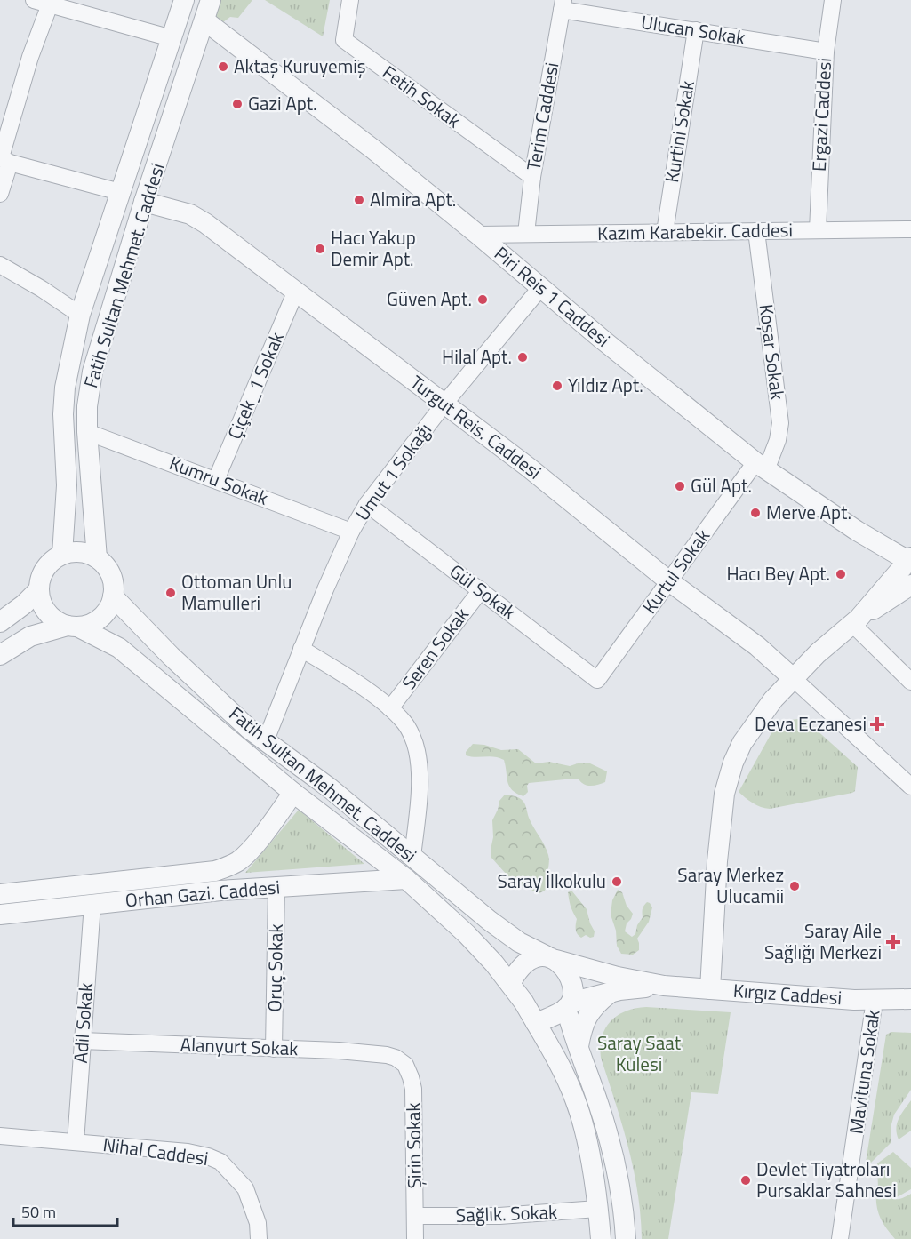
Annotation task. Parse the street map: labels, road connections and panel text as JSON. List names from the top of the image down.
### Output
{
  "streets": {
    "street": [
      "Ulucan Sokak",
      "Fetih Sokak",
      "Ergazi Caddesi",
      "Terim Caddesi",
      "Kurtini Sokak",
      "Kazım Karabekir. Caddesi",
      "Fatih Sultan Mehmet. Caddesi",
      "Piri Reis 1 Caddesi",
      "Koşar Sokak",
      "Çiçek_1 Sokak",
      "Turgut Reis. Caddesi",
      "Umut 1 Sokağı",
      "Kumru Sokak",
      "Kurtul Sokak",
      "Gül Sokak",
      "Seren Sokak",
      "Orhan Gazi. Caddesi",
      "Oruç Sokak",
      "Kırgız Caddesi",
      "Adil Sokak",
      "Alanyurt Sokak",
      "Mavituna Sokak",
      "Şirin Sokak",
      "Nihal Caddesi",
      "Sağlık. Sokak"
    ]
  },
  "crossings": [
    ["Ulucan Sokak", "Ergazi Caddesi"],
    ["Ulucan Sokak", "Terim Caddesi"],
    ["Ulucan Sokak", "Kurtini Sokak"],
    ["Fetih Sokak", "Terim Caddesi"],
    ["Ergazi Caddesi", "Kazım Karabekir. Caddesi"],
    ["Terim Caddesi", "Kazım Karabekir. Caddesi"],
    ["Kurtini Sokak", "Kazım Karabekir. Caddesi"],
    ["Kazım Karabekir. Caddesi", "Piri Reis 1 Caddesi"],
    ["Kazım Karabekir. Caddesi", "Koşar Sokak"],
    ["Fatih Sultan Mehmet. Caddesi", "Piri Reis 1 Caddesi"],
    ["Fatih Sultan Mehmet. Caddesi", "Turgut Reis. Caddesi"],
    ["Fatih Sultan Mehmet. Caddesi", "Umut 1 Sokağı"],
    ["Fatih Sultan Mehmet. Caddesi", "Kumru Sokak"],
    ["Fatih Sultan Mehmet. Caddesi", "Orhan Gazi. Caddesi"],
    ["Fatih Sultan Mehmet. Caddesi", "Kırgız Caddesi"],
    ["Fatih Sultan Mehmet. Caddesi", "Sağlık. Sokak"],
    ["Piri Reis 1 Caddesi", "Koşar Sokak"],
    ["Piri Reis 1 Caddesi", "Umut 1 Sokağı"],
    ["Piri Reis 1 Caddesi", "Kurtul Sokak"],
    ["Koşar Sokak", "Kurtul Sokak"],
    ["Çiçek_1 Sokak", "Turgut Reis. Caddesi"],
    ["Çiçek_1 Sokak", "Kumru Sokak"],
    ["Turgut Reis. Caddesi", "Umut 1 Sokağı"],
    ["Turgut Reis. Caddesi", "Kurtul Sokak"],
    ["Umut 1 Sokağı", "Kumru Sokak"],
    ["Umut 1 Sokağı", "Gül Sokak"],
    ["Kurtul Sokak", "Gül Sokak"],
    ["Gül Sokak", "Seren Sokak"],
    ["Orhan Gazi. Caddesi", "Oruç Sokak"],
    ["Orhan Gazi. Caddesi", "Adil Sokak"],
    ["Oruç Sokak", "Alanyurt Sokak"],
    ["Kırgız Caddesi", "Mavituna Sokak"],
    ["Adil Sokak", "Alanyurt Sokak"],
    ["Adil Sokak", "Nihal Caddesi"],
    ["Alanyurt Sokak", "Şirin Sokak"],
    ["Şirin Sokak", "Sağlık. Sokak"]
  ],
  "parks": ["Saray Saat Kulesi"],
  "places": {
    "other": [
      "Aktaş Kuruyemiş",
      "Gazi Apt.",
      "Almira Apt.",
      "Hacı Yakup Demir Apt.",
      "Güven Apt.",
      "Hilal Apt.",
      "Yıldız Apt.",
      "Gül Apt.",
      "Merve Apt.",
      "Hacı Bey Apt.",
      "Ottoman Unlu Mamulleri",
      "Saray İlkokulu",
      "Saray Merkez Ulucamii",
      "Devlet Tiyatroları Pursaklar Sahnesi"
    ],
    "health": ["Deva Eczanesi", "Saray Aile Sağlığı Merkezi"]
  },
  "scale_bar": "50 m"
}
